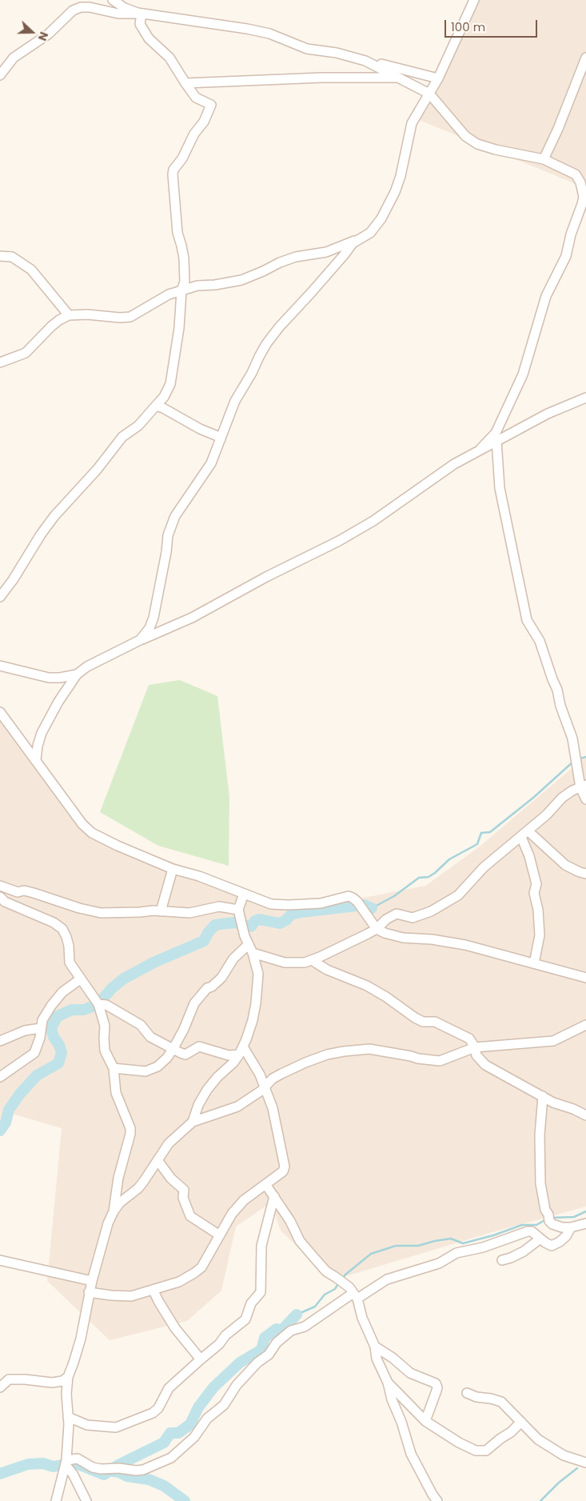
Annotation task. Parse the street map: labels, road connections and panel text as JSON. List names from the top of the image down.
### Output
{
  "scale_bar": "100 m",
  "north": "right"
}
